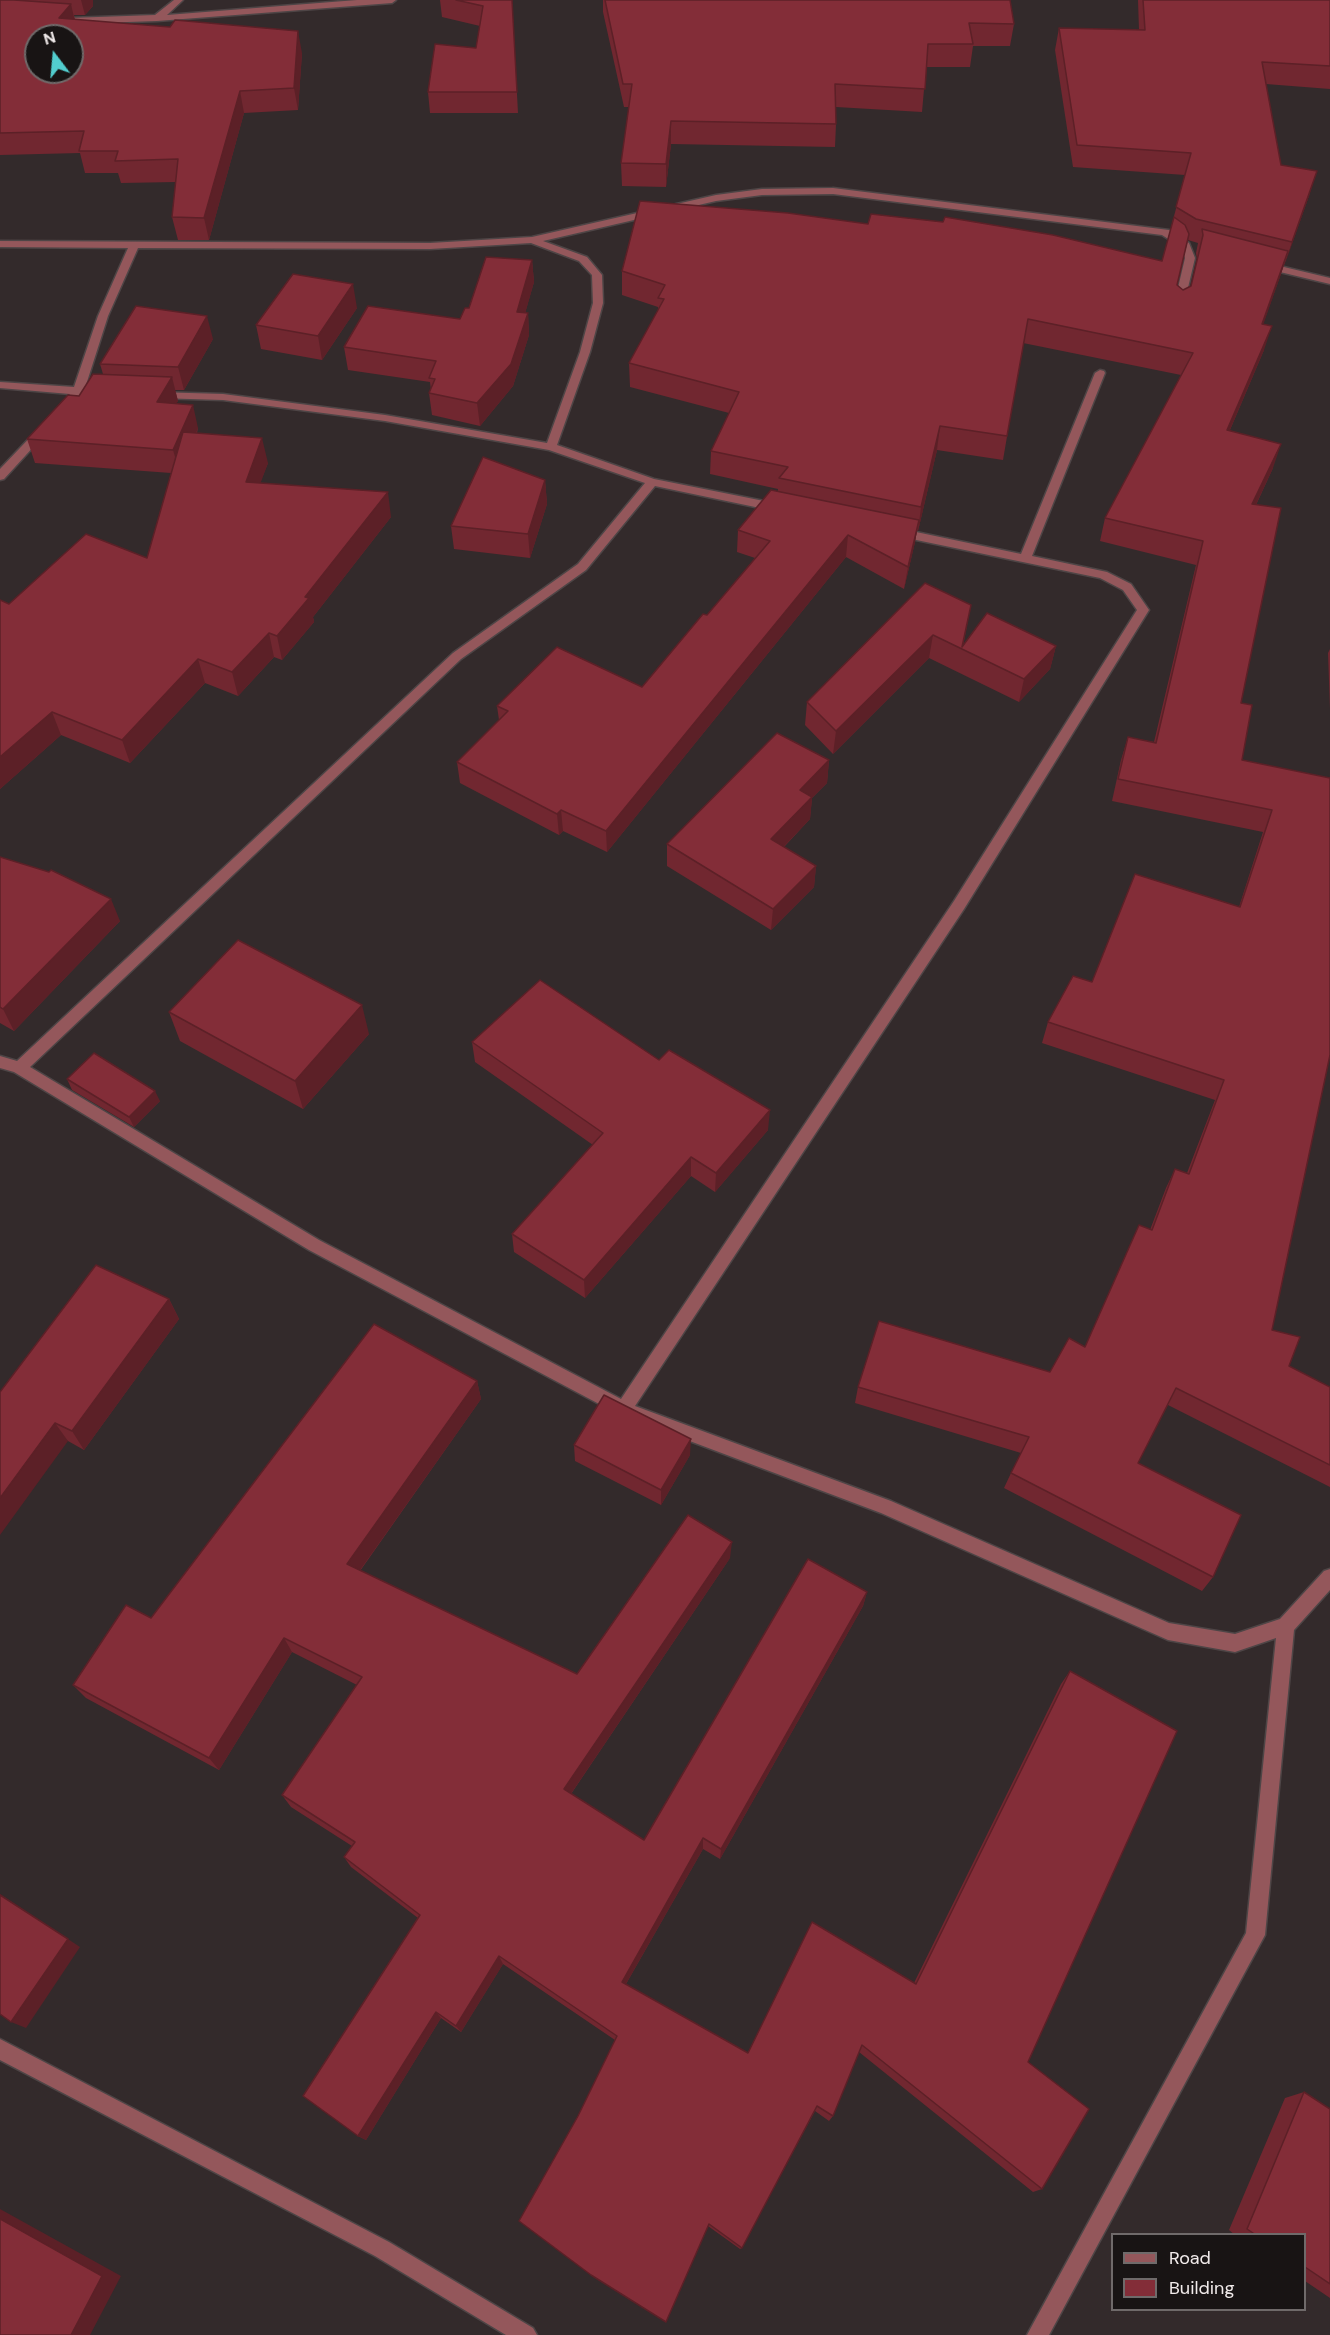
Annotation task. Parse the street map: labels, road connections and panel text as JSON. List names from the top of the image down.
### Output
{
  "legend": ["Road", "Building"],
  "north": "top"
}
